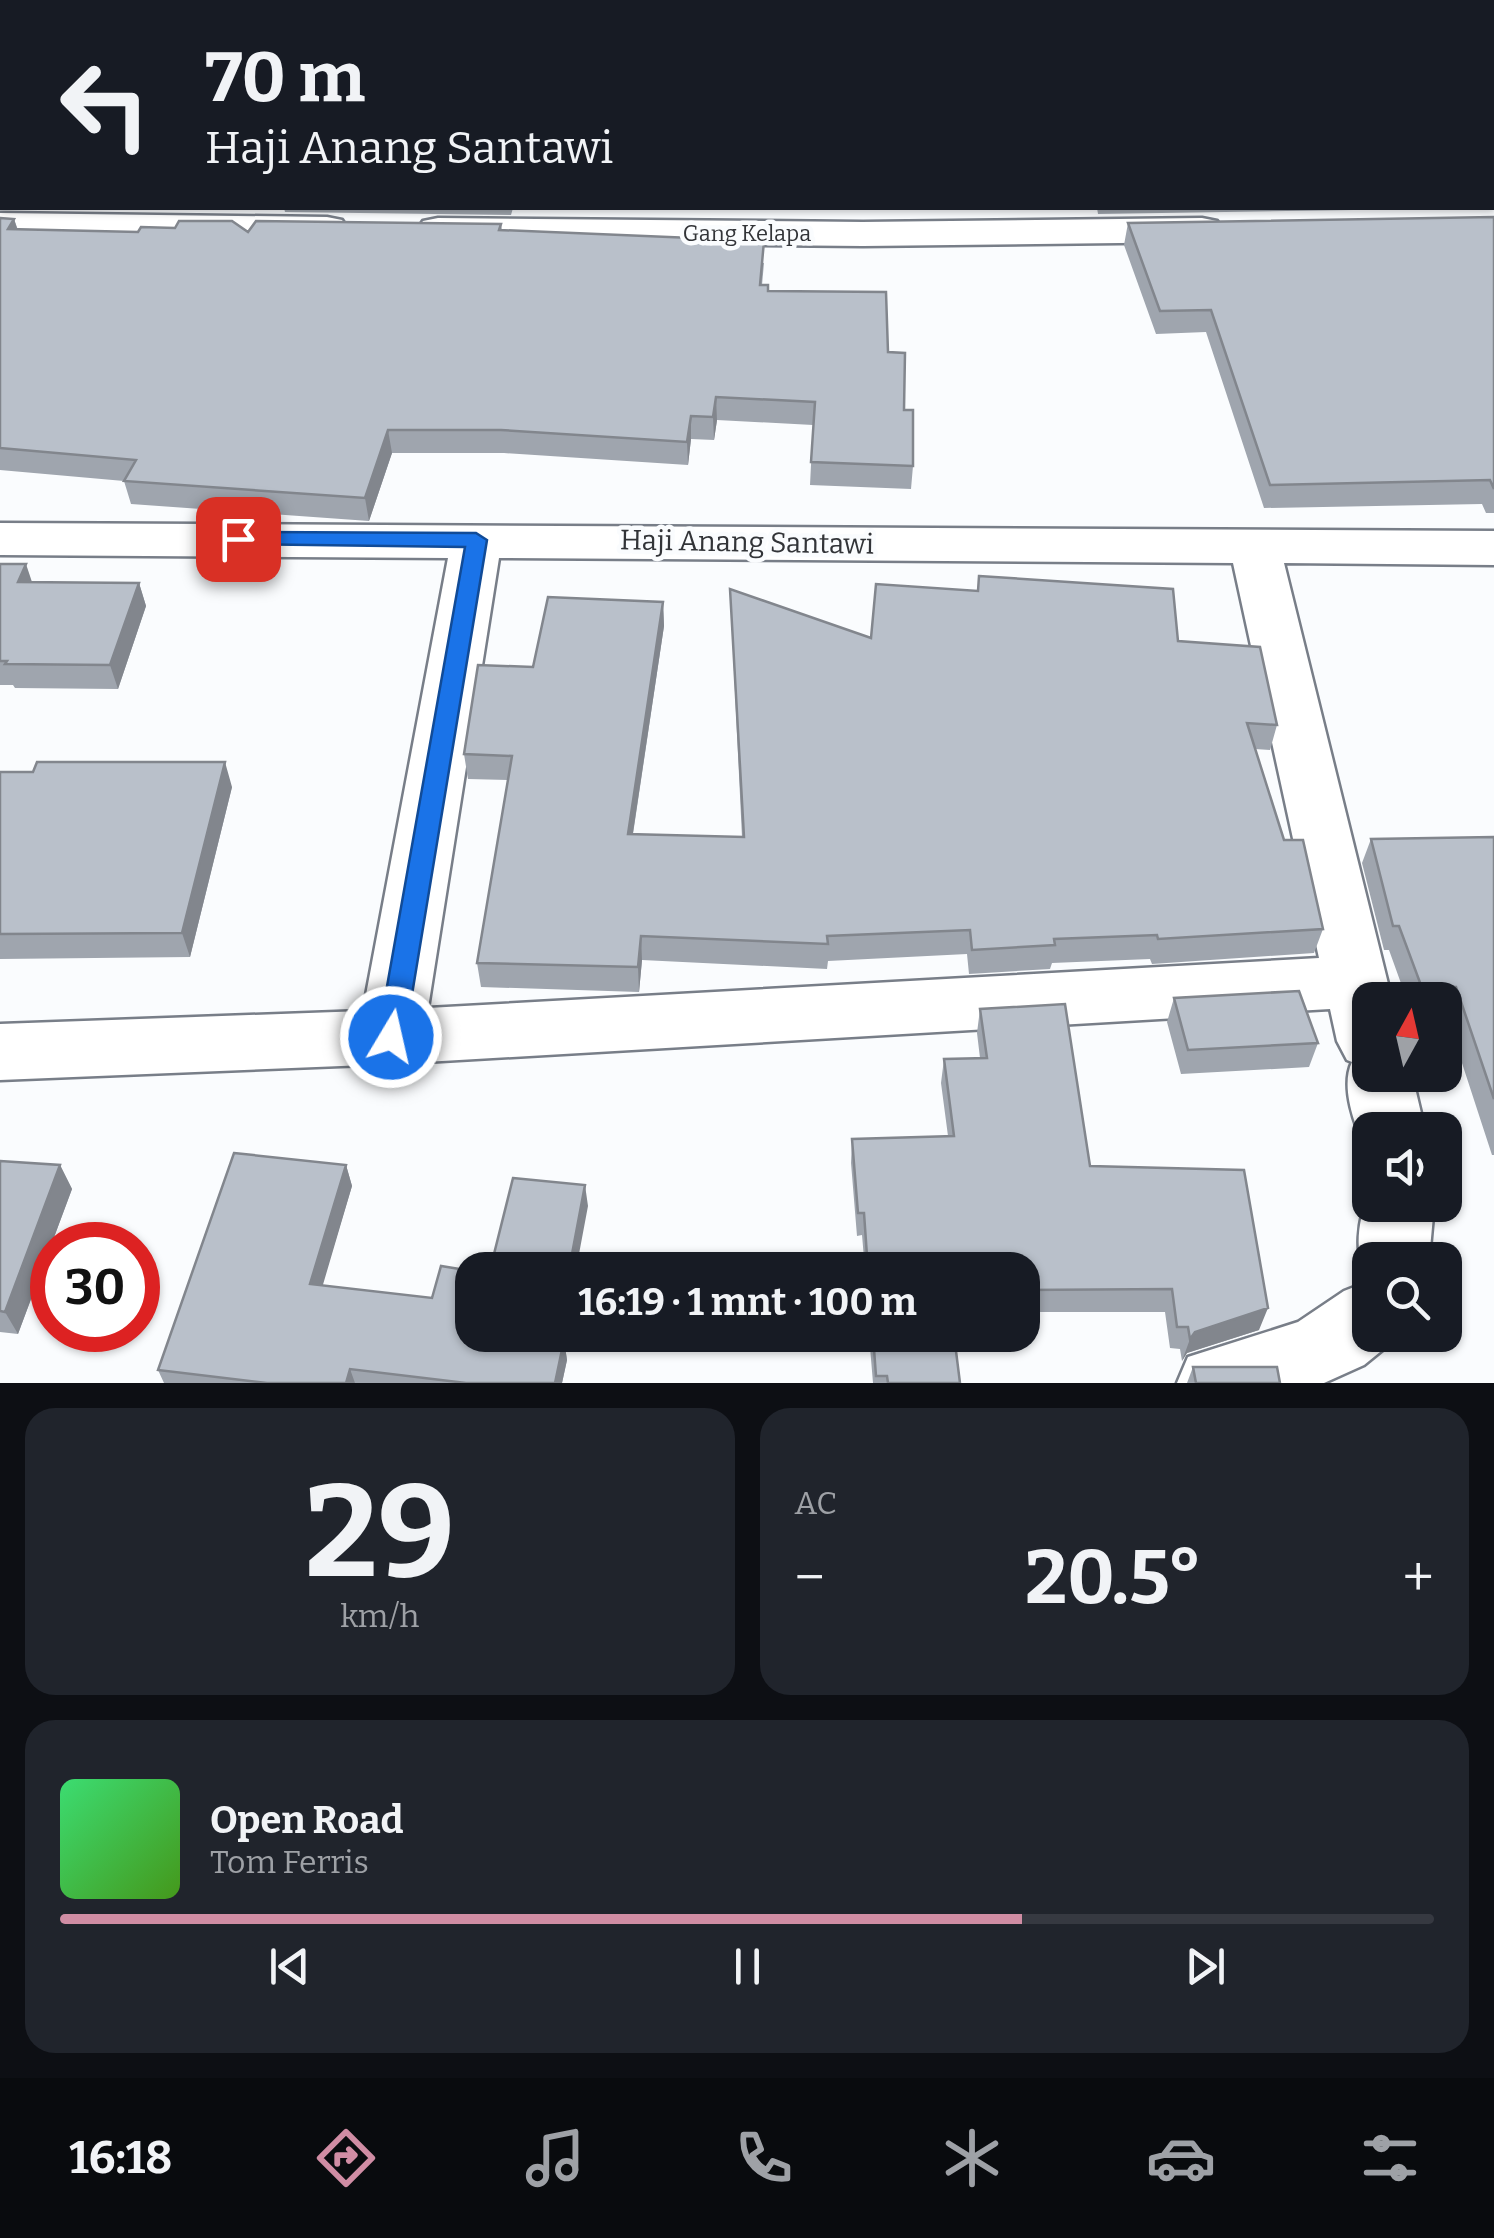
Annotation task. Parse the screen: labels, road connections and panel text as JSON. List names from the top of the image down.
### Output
{
  "streets": {
    "street": ["Gang Kelapa", "Haji Anang Santawi"]
  },
  "north": "top",
  "page": {
    "turn": ["70 m", "Haji Anang Santawi"],
    "limit": "30",
    "trip": "16:19 · 1 mnt · 100 m",
    "tile": [
      ["29", "km/h"],
      "AC"
    ],
    "heat": ["−", "20.5°", "+"],
    "song": ["Open Road", "Tom Ferris"],
    "tabs": "16:18"
  }
}
